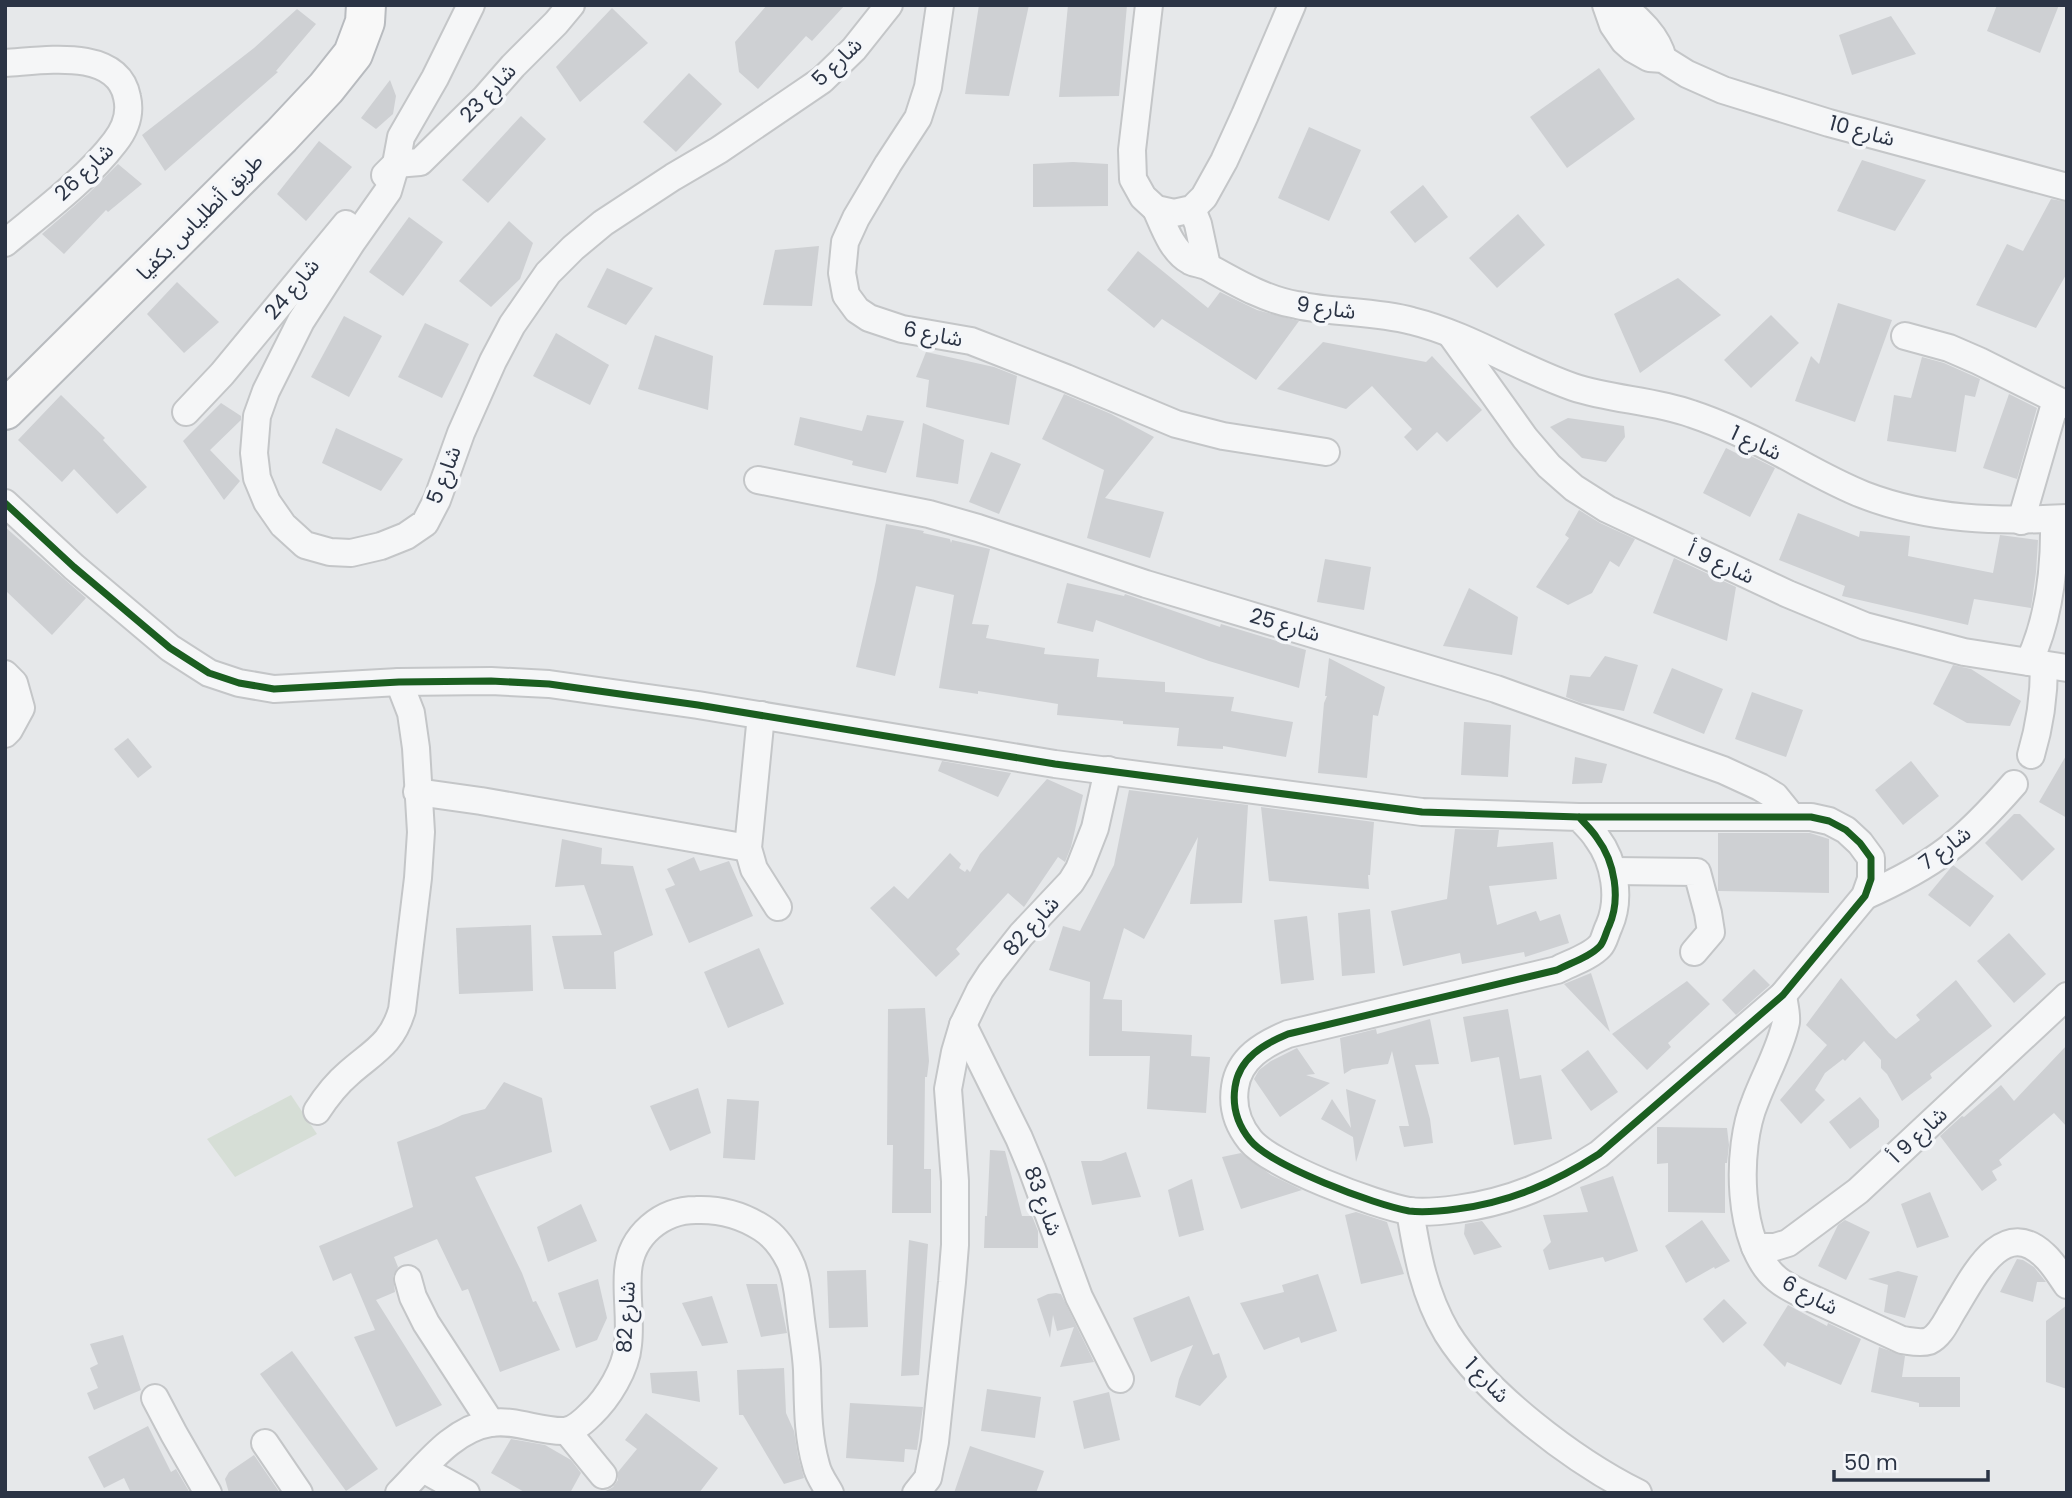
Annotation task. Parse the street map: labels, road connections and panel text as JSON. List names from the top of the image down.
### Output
{
  "streets": {
    "highway": ["طريق أنطلياس بكفيا"],
    "street": [
      "شارع 5",
      "شارع 23",
      "شارع 10",
      "شارع 26",
      "شارع 24",
      "شارع 9",
      "شارع 6",
      "شارع 1",
      "شارع 9 أ",
      "شارع 25",
      "شارع 7",
      "شارع 82",
      "شارع 83"
    ]
  },
  "crossings": [
    ["شارع 5", "شارع 23"],
    ["شارع 5", "شارع 24"],
    ["شارع 23", "شارع 24"],
    ["شارع 9", "شارع 1"],
    ["شارع 9", "شارع 9 أ"],
    ["شارع 6", "شارع 9 أ"],
    ["شارع 1", "شارع 9 أ"],
    ["شارع 82", "شارع 83"]
  ],
  "scale_bar": "50 m"
}
